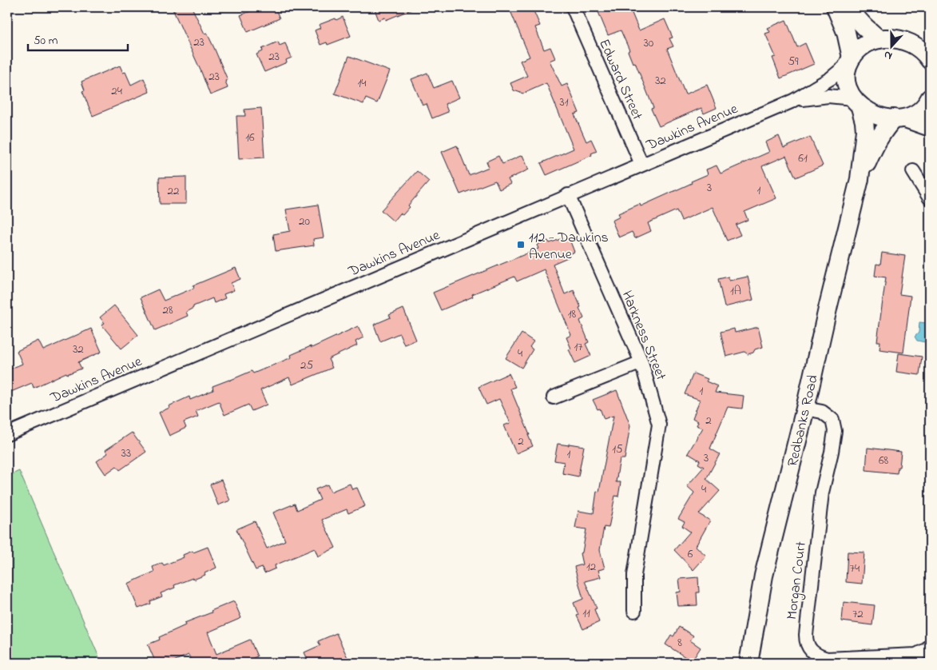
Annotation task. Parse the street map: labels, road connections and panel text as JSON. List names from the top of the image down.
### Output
{
  "streets": {
    "main road": ["Redbanks Road"],
    "street": [
      "Edward Street",
      "Dawkins Avenue",
      "Harkness Street",
      "Morgan Court"
    ]
  },
  "crossings": [
    ["Edward Street", "Dawkins Avenue"],
    ["Dawkins Avenue", "Harkness Street"],
    ["Dawkins Avenue", "Redbanks Road"],
    ["Redbanks Road", "Morgan Court"]
  ],
  "places": {
    "transit": ["112 - Dawkins Avenue"]
  },
  "house_numbers": [
    "23",
    "30",
    "23",
    "59",
    "23",
    "32",
    "14",
    "24",
    "31",
    "16",
    "61",
    "3",
    "1",
    "22",
    "20",
    "1A",
    "28",
    "18",
    "17",
    "32",
    "4",
    "25",
    "1",
    "2",
    "2",
    "15",
    "33",
    "1",
    "3",
    "68",
    "4",
    "6",
    "12",
    "74",
    "11",
    "72",
    "8"
  ],
  "scale_bar": "50 m",
  "north": "bottom"
}
